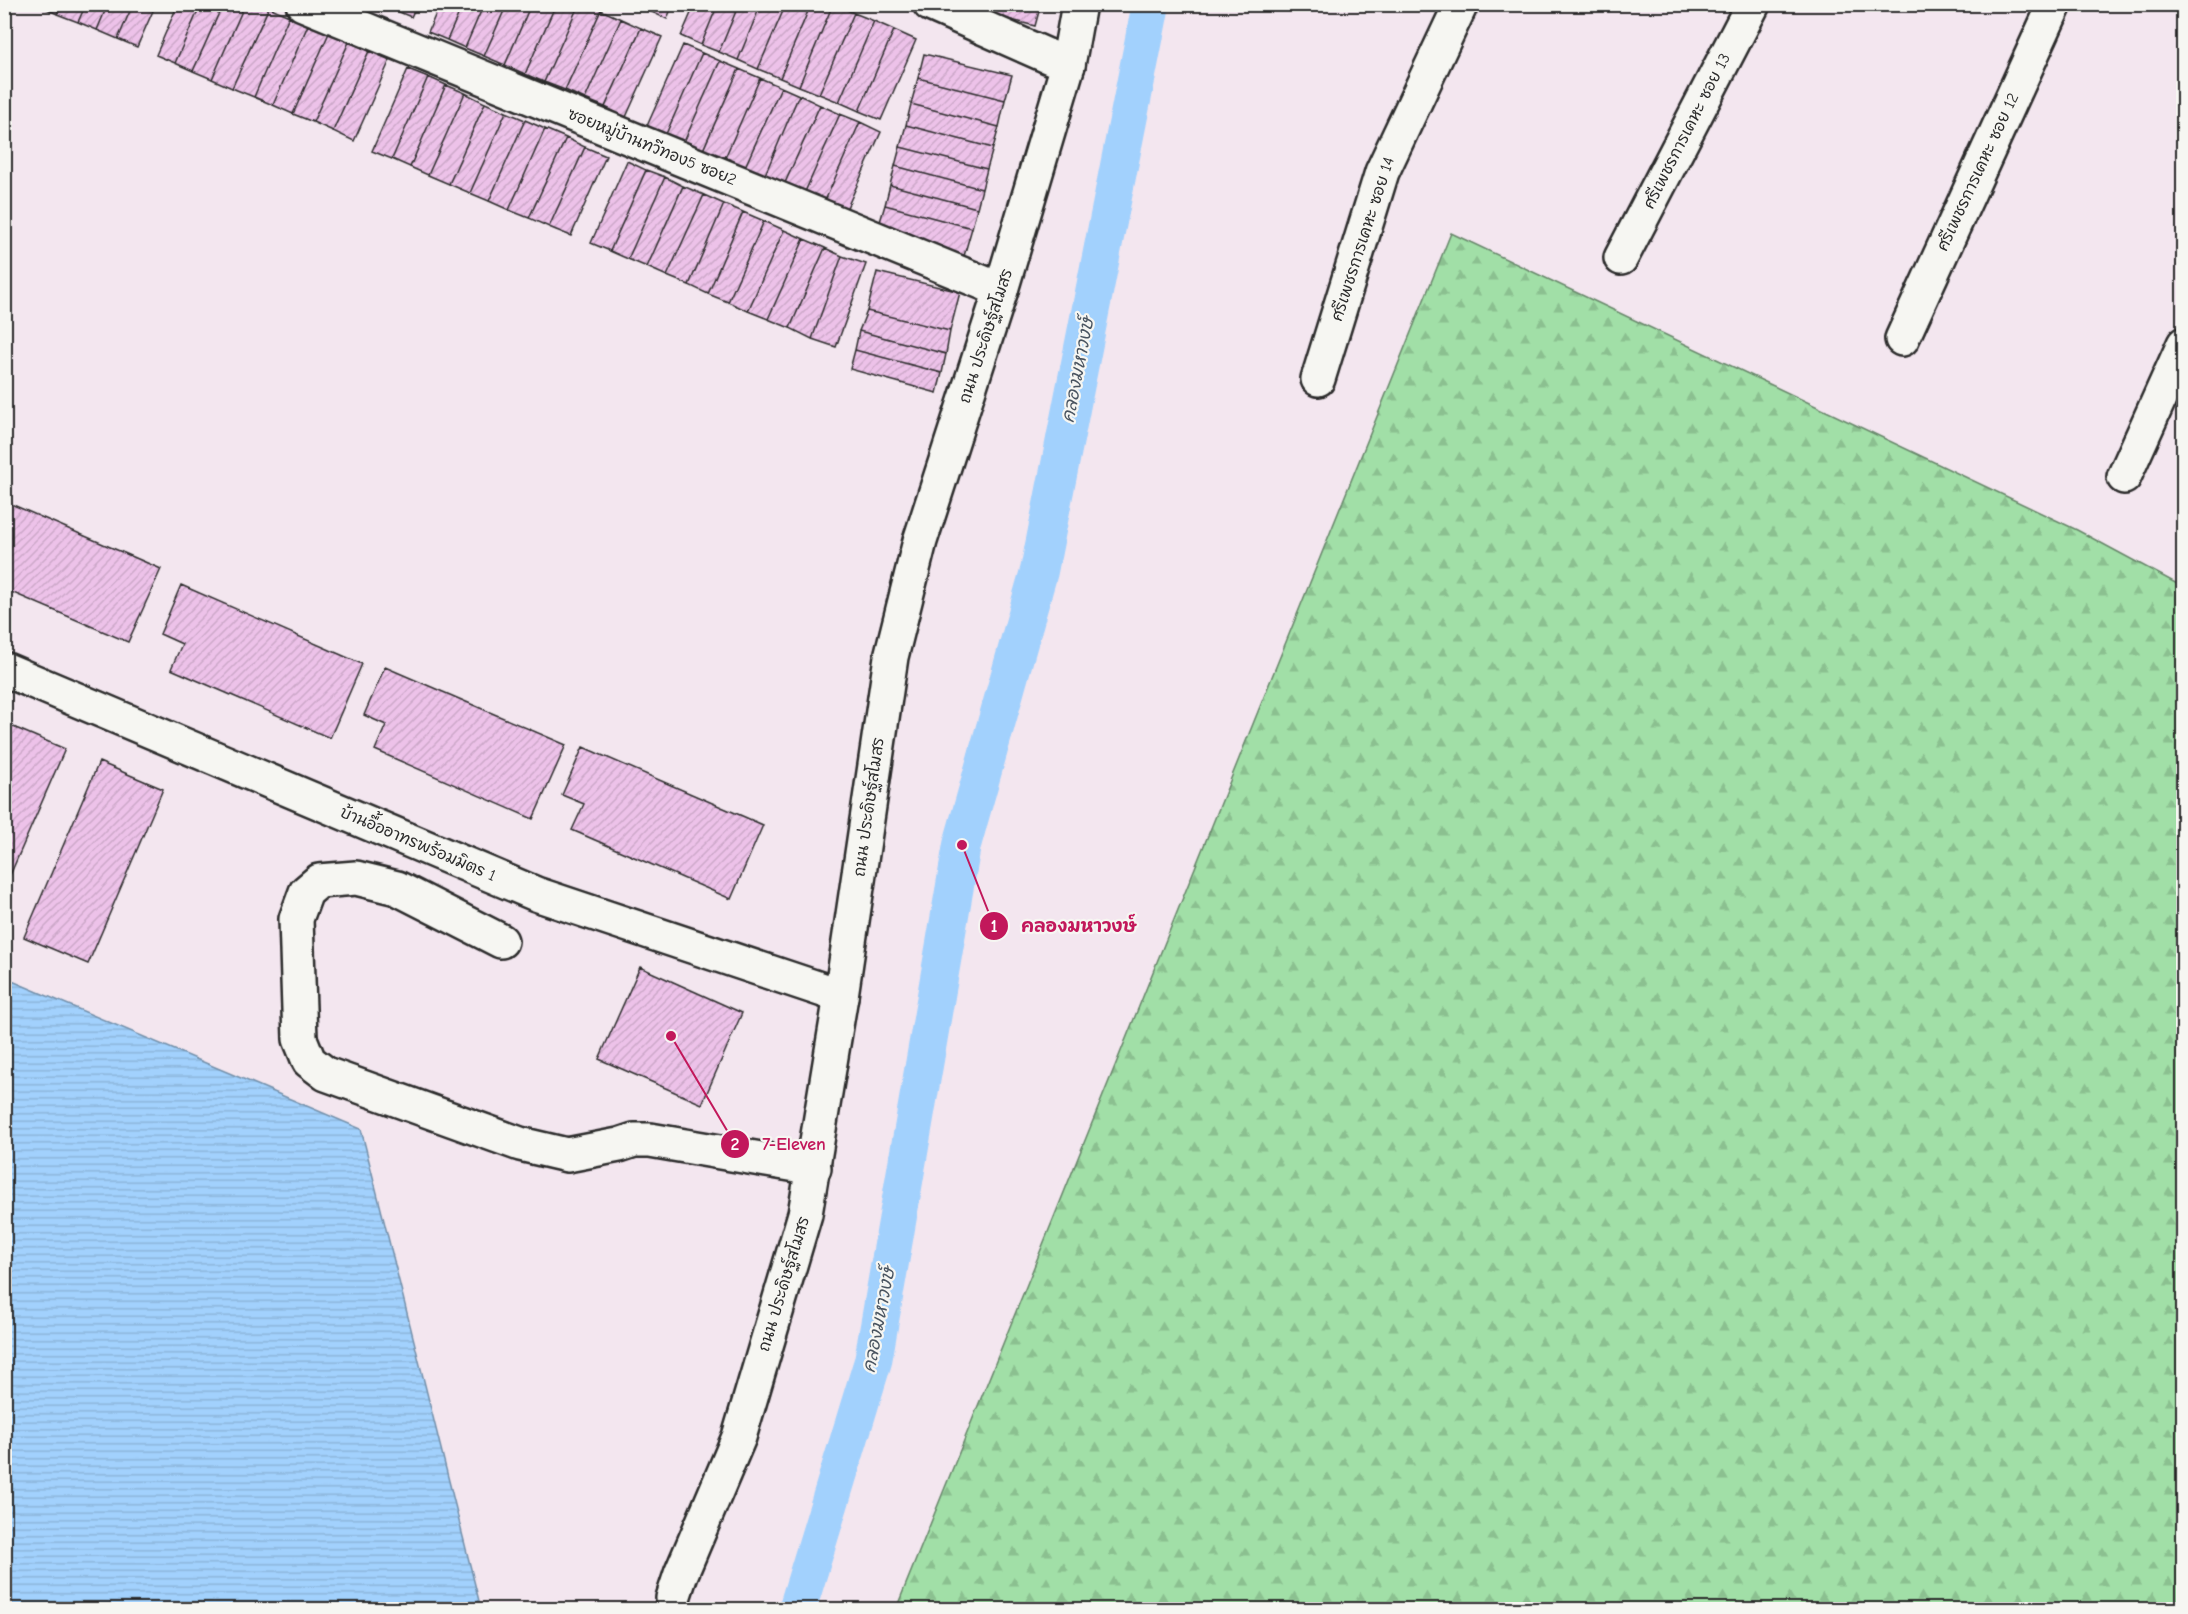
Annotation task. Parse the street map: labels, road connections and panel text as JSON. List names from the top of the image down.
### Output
{
  "streets": {
    "street": [
      "ศรีเพชรการเคหะ ซอย 13",
      "ซอยหมู่บ้านทวีทอง5 ซอย2",
      "ศรีเพชรการเคหะ ซอย 12",
      "ศรีเพชรการเคหะ ซอย 14",
      "ถนน ประดิษฐ์สโมสร",
      "บ้านอื้ออาทรพร้อมมิตร 1"
    ]
  },
  "crossings": [
    ["ซอยหมู่บ้านทวีทอง5 ซอย2", "ถนน ประดิษฐ์สโมสร"],
    ["ถนน ประดิษฐ์สโมสร", "บ้านอื้ออาทรพร้อมมิตร 1"]
  ],
  "water": ["คลองมหาวงษ์"],
  "places": ["คลองมหาวงษ์", "7-Eleven"]
}
